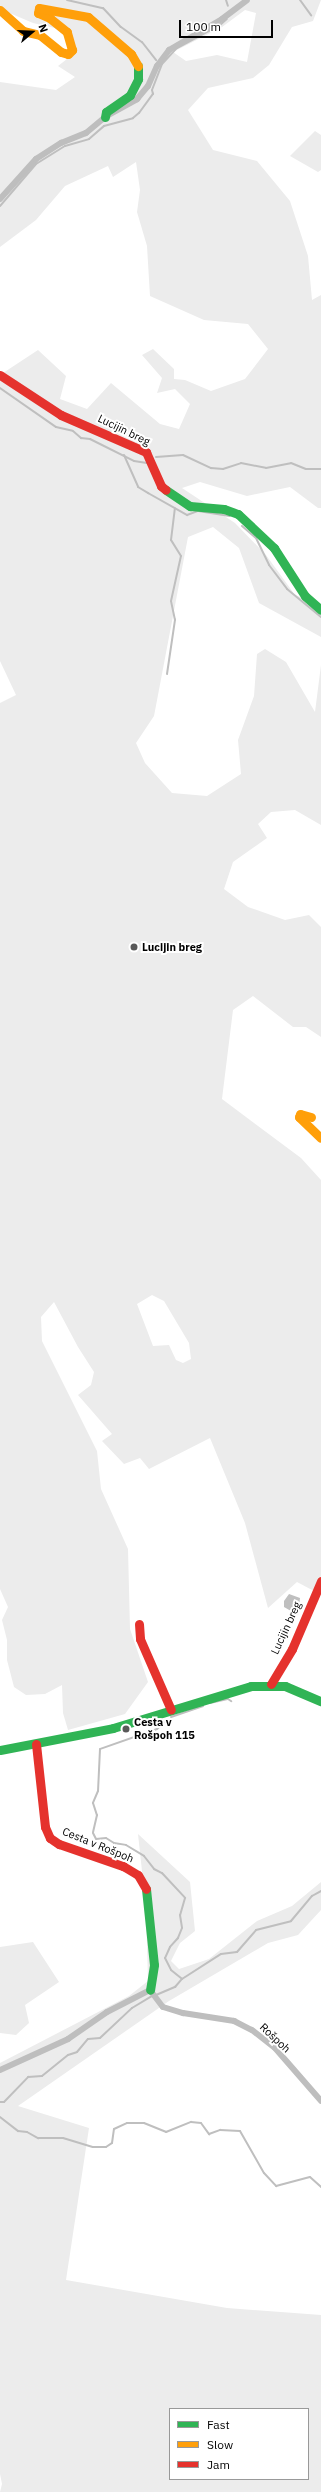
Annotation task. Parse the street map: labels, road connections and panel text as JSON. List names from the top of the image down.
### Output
{
  "streets": {
    "street": ["Lucijin breg", "Cesta v Rošpoh", "Rošpoh"]
  },
  "crossings": [
    ["Cesta v Rošpoh", "Rošpoh"]
  ],
  "places": ["Lucijin breg", "Cesta v Rošpoh 115"],
  "legend": ["Fast", "Slow", "Jam"],
  "scale_bar": "100 m",
  "north": "right"
}
